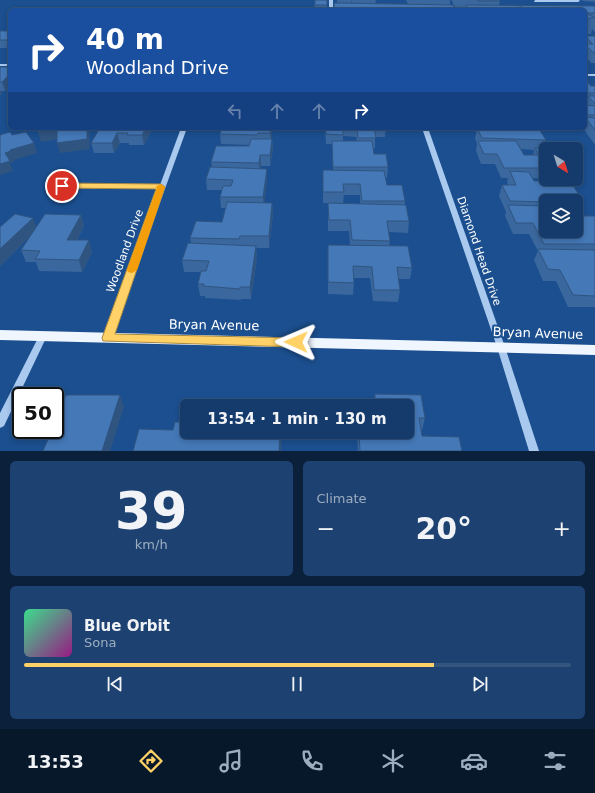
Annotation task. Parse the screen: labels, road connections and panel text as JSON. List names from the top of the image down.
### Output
{
  "streets": {
    "main road": ["Bryan Avenue"],
    "street": ["Woodland Drive", "Diamond Head Drive"]
  },
  "crossings": [
    ["Woodland Drive", "Bryan Avenue"],
    ["Diamond Head Drive", "Bryan Avenue"]
  ],
  "north": "bottom right",
  "page": {
    "turn": ["40 m", "Woodland Drive"],
    "limit": "50",
    "trip": "13:54 · 1 min · 130 m",
    "tile": [
      ["39", "km/h"],
      "Climate"
    ],
    "heat": ["−", "20°", "+"],
    "song": ["Blue Orbit", "Sona"],
    "tabs": "13:53"
  }
}
